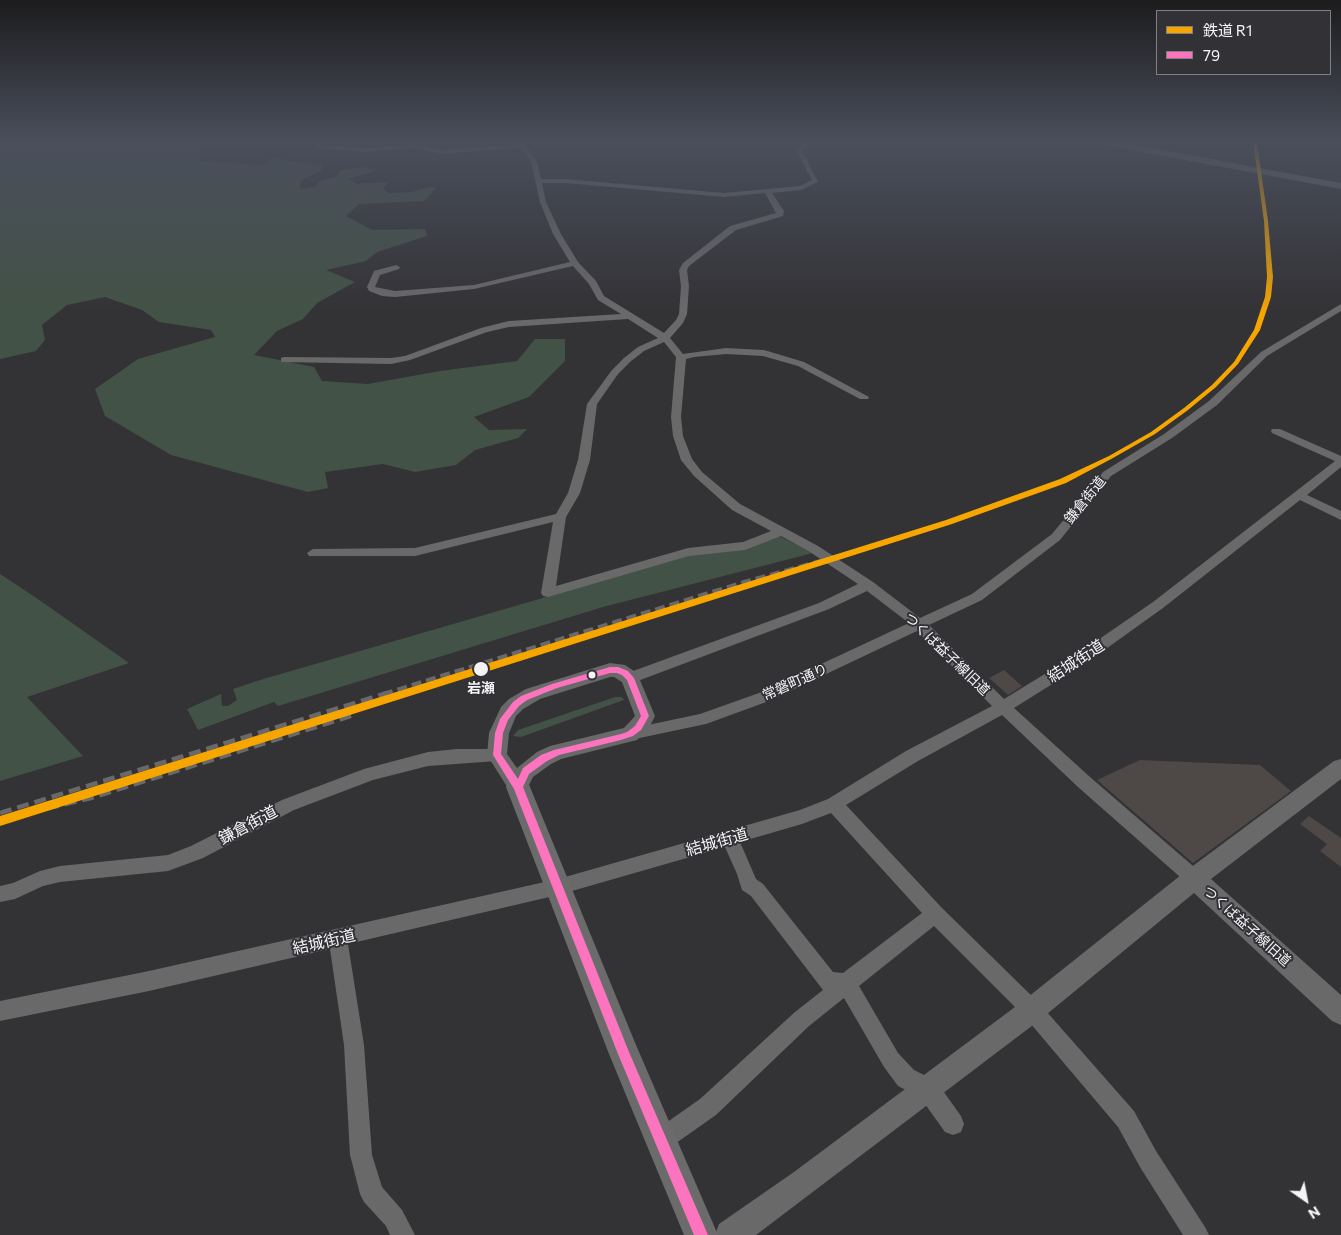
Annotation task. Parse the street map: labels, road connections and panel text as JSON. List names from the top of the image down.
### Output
{
  "streets": {
    "street": [
      "鎌倉街道",
      "つくば益子線旧道",
      "結城街道",
      "常磐町通り"
    ]
  },
  "crossings": [
    ["鎌倉街道", "つくば益子線旧道"],
    ["鎌倉街道", "常磐町通り"],
    ["つくば益子線旧道", "結城街道"]
  ],
  "places": ["岩瀬"],
  "lines": ["rail line R1", "transit line 79"],
  "legend": ["鉄道 R1", "79"],
  "north": "bottom right"
}
